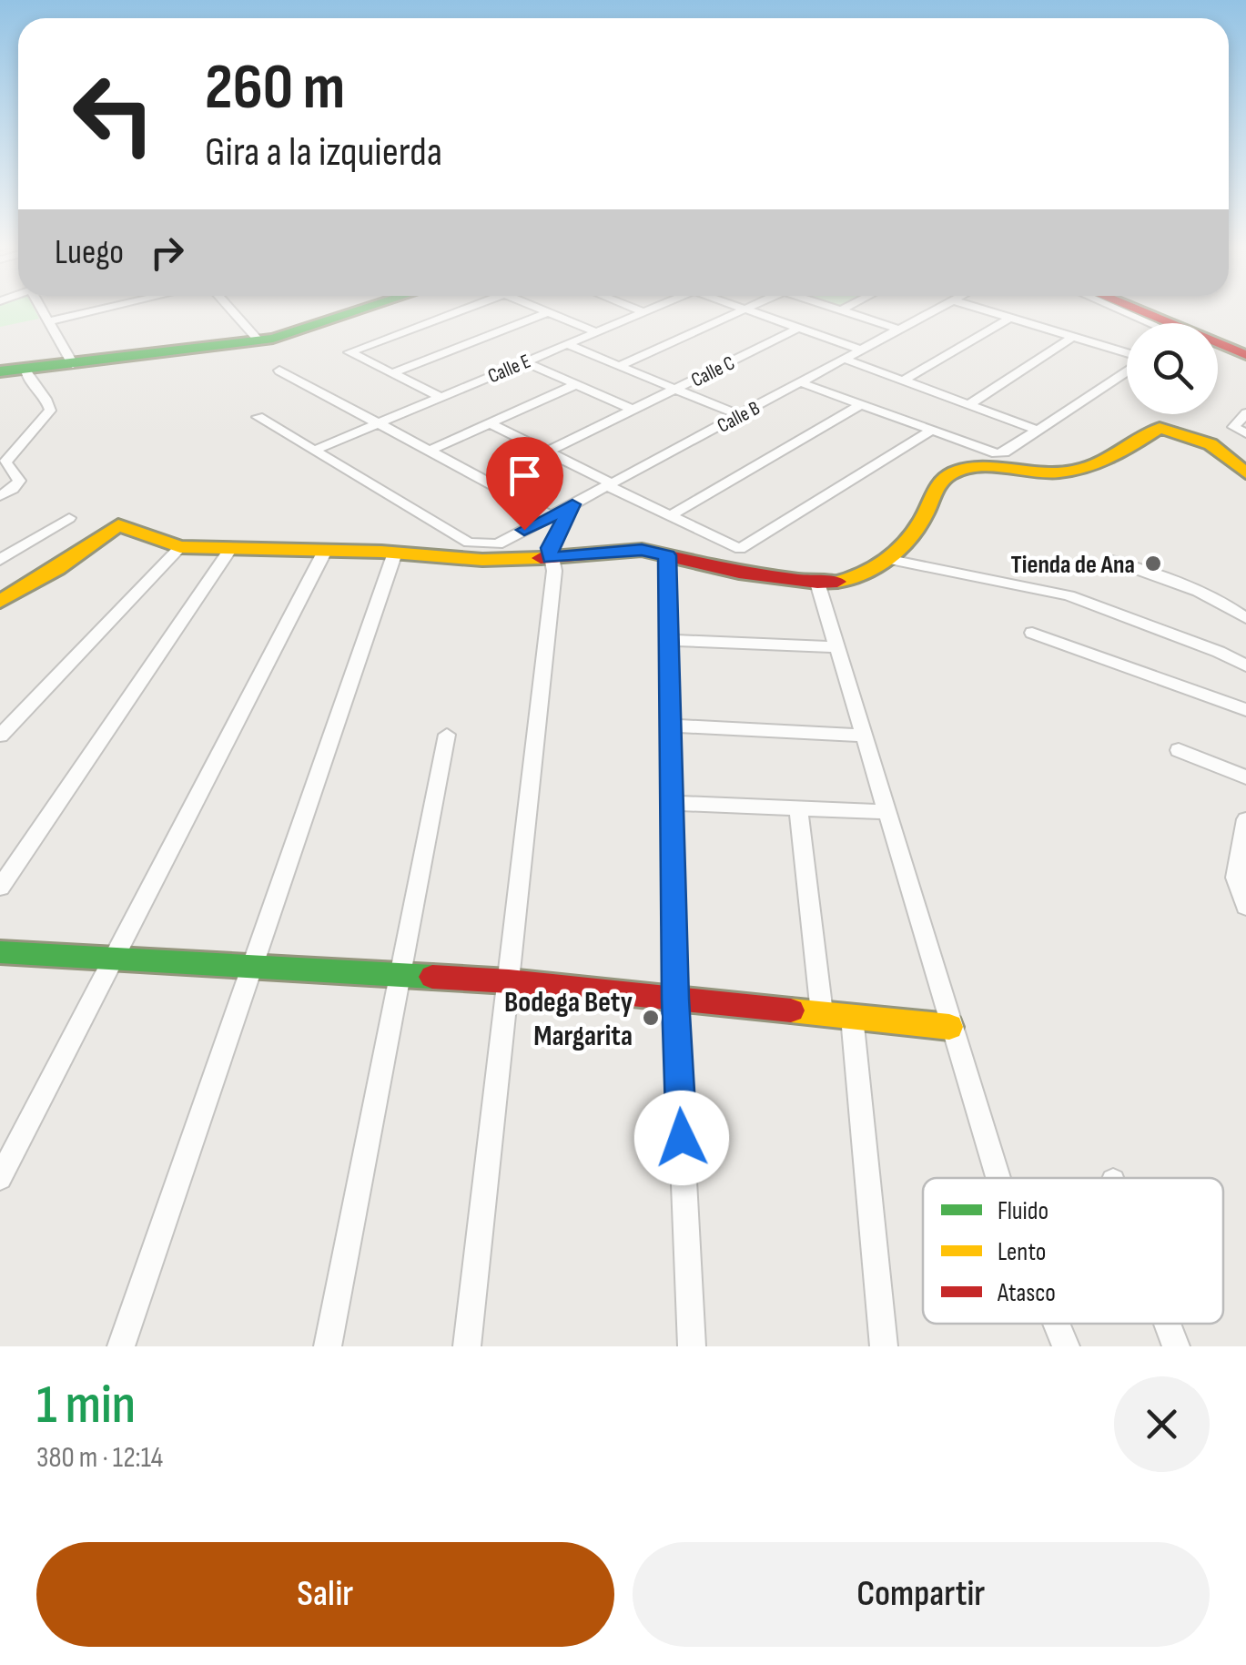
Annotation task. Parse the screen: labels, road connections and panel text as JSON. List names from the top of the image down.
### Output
{
  "streets": {
    "street": ["Calle E", "Calle C", "Calle B"]
  },
  "crossings": [
    ["Calle E", "Calle B"]
  ],
  "places": ["Tienda de Ana", "Bodega Bety Margarita"],
  "legend": ["Fluido", "Lento", "Atasco"],
  "page": {
    "turn": ["260 m", "Gira a la izquierda"],
    "then": "Luego",
    "heading": ["1 min", "380 m · 12:14"],
    "buttons": ["Salir", "Compartir"]
  }
}
